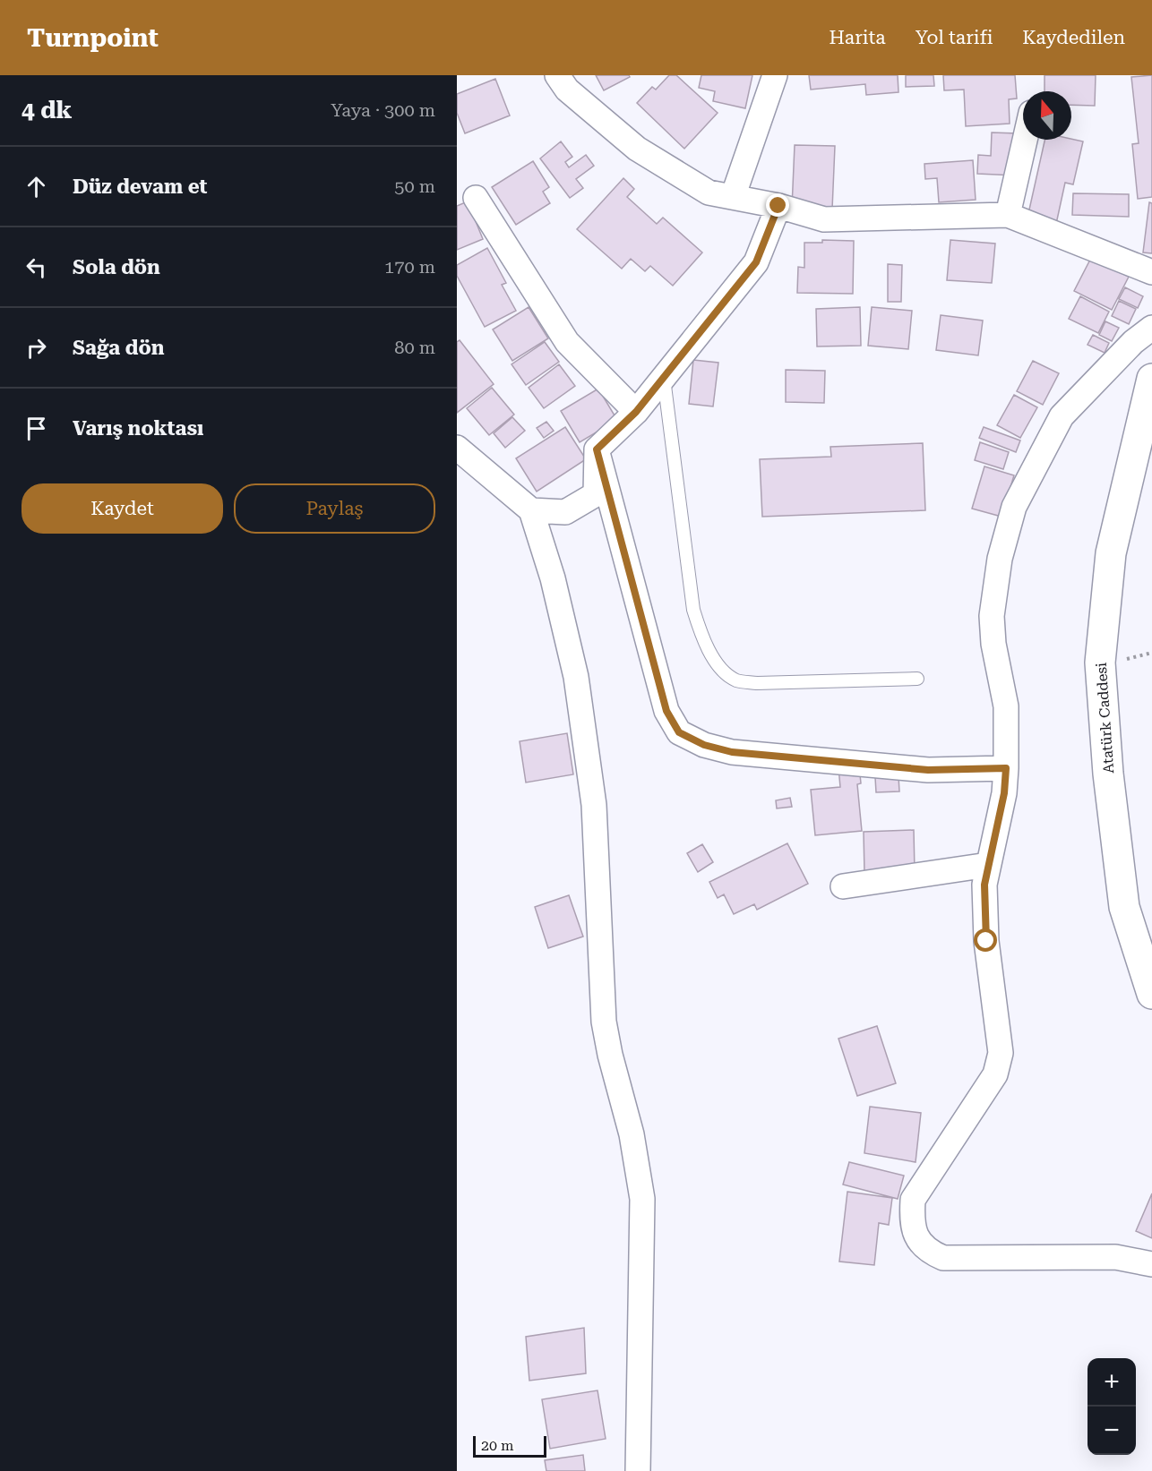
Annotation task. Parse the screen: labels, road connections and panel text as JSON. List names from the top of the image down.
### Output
{
  "streets": {
    "main road": ["Atatürk Caddesi"]
  },
  "scale_bar": "20 m",
  "north": "top",
  "page": {
    "header": "Turnpoint",
    "nav": ["Harita", "Yol tarifi", "Kaydedilen"],
    "heading": ["4 dk", "Yaya · 300 m"],
    "list": [
      ["Düz devam et", "50 m"],
      ["Sola dön", "170 m"],
      ["Sağa dön", "80 m"],
      "Varış noktası"
    ],
    "buttons": ["Kaydet", "Paylaş"],
    "map_buttons": ["+", "−"],
    "scale": "20 m"
  }
}
